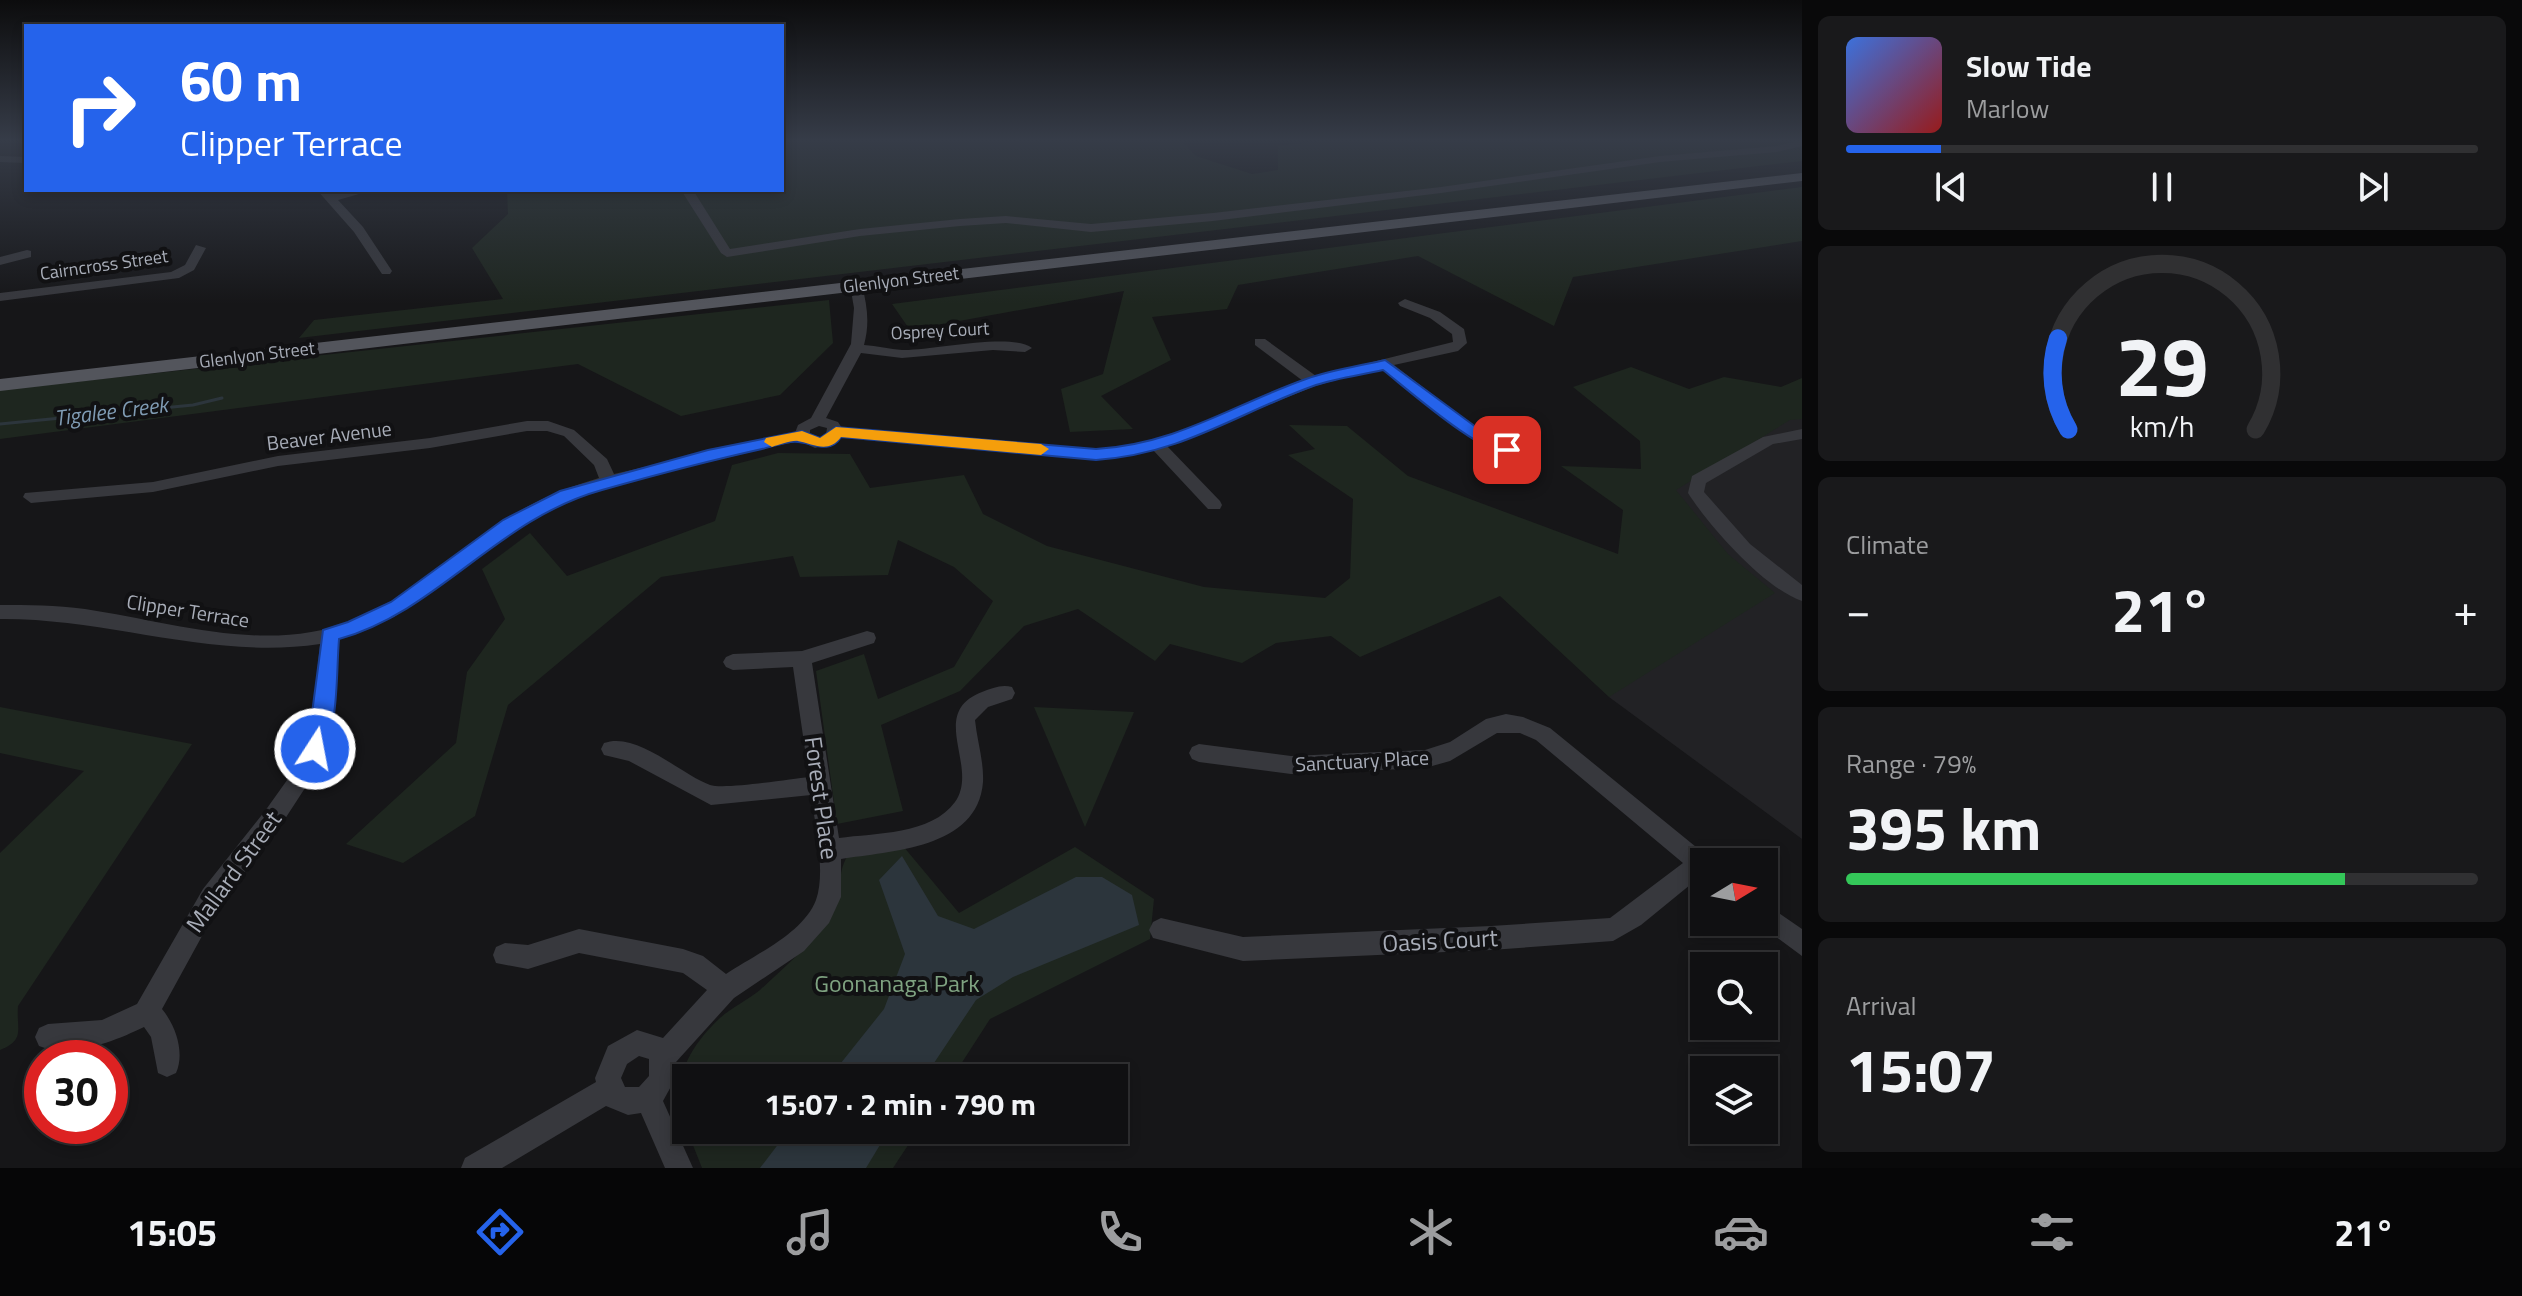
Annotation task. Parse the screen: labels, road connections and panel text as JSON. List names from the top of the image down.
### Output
{
  "streets": {
    "main road": ["Glenlyon Street"],
    "street": [
      "Cairncross Street",
      "Osprey Court",
      "Beaver Avenue",
      "Clipper Terrace",
      "Sanctuary Place",
      "Forest Place",
      "Mallard Street",
      "Oasis Court"
    ]
  },
  "crossings": [
    ["Beaver Avenue", "Clipper Terrace"],
    ["Clipper Terrace", "Mallard Street"]
  ],
  "water": ["Tigalee Creek"],
  "parks": ["Goonanaga Park"],
  "north": "right",
  "page": {
    "turn": ["60 m", "Clipper Terrace"],
    "song": ["Slow Tide", "Marlow"],
    "tile": [
      "Climate",
      ["Range · 79%", "395 km"],
      ["Arrival", "15:07"]
    ],
    "heat": ["−", "21°", "+"],
    "limit": "30",
    "trip": "15:07 · 2 min · 790 m",
    "tabs": ["15:05", "21°"],
    "gauge": ["29", "km/h"]
  }
}
